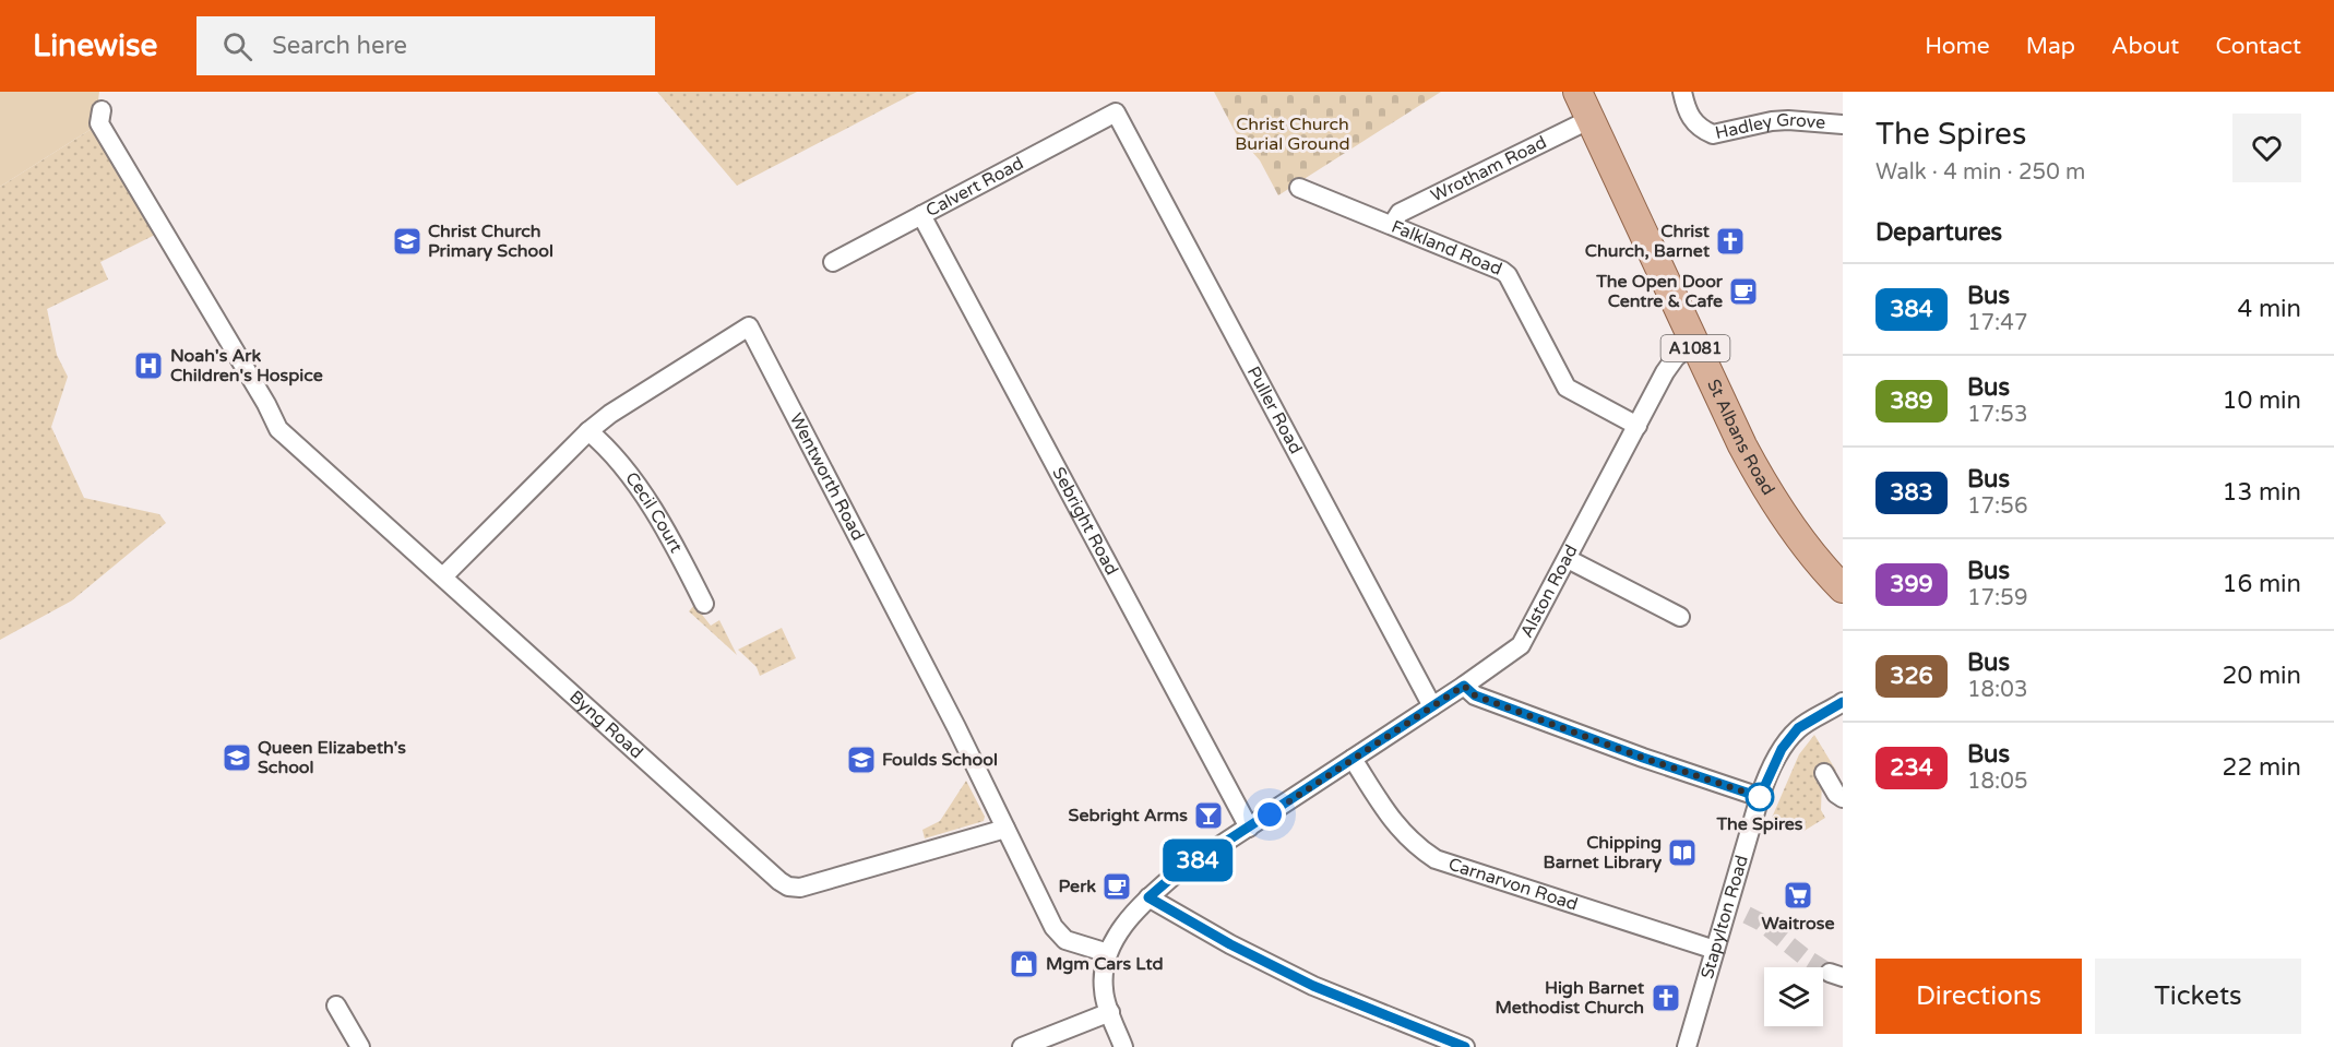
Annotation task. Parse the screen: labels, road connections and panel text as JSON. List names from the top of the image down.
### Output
{
  "streets": {
    "main road": ["A1081", "St Albans Road"],
    "street": [
      "Hadley Grove",
      "Wrotham Road",
      "Calvert Road",
      "Falkland Road",
      "Puller Road",
      "Wentworth Road",
      "Cecil Court",
      "Sebright Road",
      "Alston Road",
      "Byng Road",
      "Carnarvon Road",
      "Stapylton Road"
    ]
  },
  "crossings": [
    ["Wrotham Road", "Falkland Road"],
    ["Wrotham Road", "St Albans Road"],
    ["Calvert Road", "Puller Road"],
    ["Calvert Road", "Sebright Road"],
    ["Falkland Road", "Alston Road"],
    ["Puller Road", "Alston Road"],
    ["St Albans Road", "Alston Road"],
    ["Wentworth Road", "Cecil Court"],
    ["Wentworth Road", "Alston Road"],
    ["Wentworth Road", "Byng Road"],
    ["Sebright Road", "Alston Road"],
    ["Alston Road", "Carnarvon Road"],
    ["Carnarvon Road", "Stapylton Road"]
  ],
  "parks": ["Christ Church Burial Ground"],
  "places": {
    "school or university": ["Christ Church Primary School", "Queen Elizabeth's School", "Foulds School"],
    "church": ["Christ Church, Barnet", "High Barnet Methodist Church"],
    "cafe": ["The Open Door Centre & Cafe", "Perk"],
    "hospital": ["Noah's Ark Children's Hospice"],
    "other": ["The Spires"],
    "bar": ["Sebright Arms"],
    "library": ["Chipping Barnet Library"],
    "supermarket": ["Waitrose"],
    "shop": ["Mgm Cars Ltd"]
  },
  "lines": ["bus line 384"],
  "page": {
    "header": "Linewise",
    "search": "Search here",
    "nav": [
      "Home",
      "Map",
      "About",
      "Contact"
    ],
    "on_map": "384",
    "heading": [
      ["The Spires", "Walk · 4 min · 250 m"],
      "Departures"
    ],
    "list": [
      {
        "mark": "384",
        "name": "Bus",
        "note": "17:47",
        "value": "4 min"
      },
      {
        "mark": "389",
        "name": "Bus",
        "note": "17:53",
        "value": "10 min"
      },
      {
        "mark": "383",
        "name": "Bus",
        "note": "17:56",
        "value": "13 min"
      },
      {
        "mark": "399",
        "name": "Bus",
        "note": "17:59",
        "value": "16 min"
      },
      {
        "mark": "326",
        "name": "Bus",
        "note": "18:03",
        "value": "20 min"
      },
      {
        "mark": "234",
        "name": "Bus",
        "note": "18:05",
        "value": "22 min"
      }
    ],
    "buttons": ["Directions", "Tickets"]
  }
}
